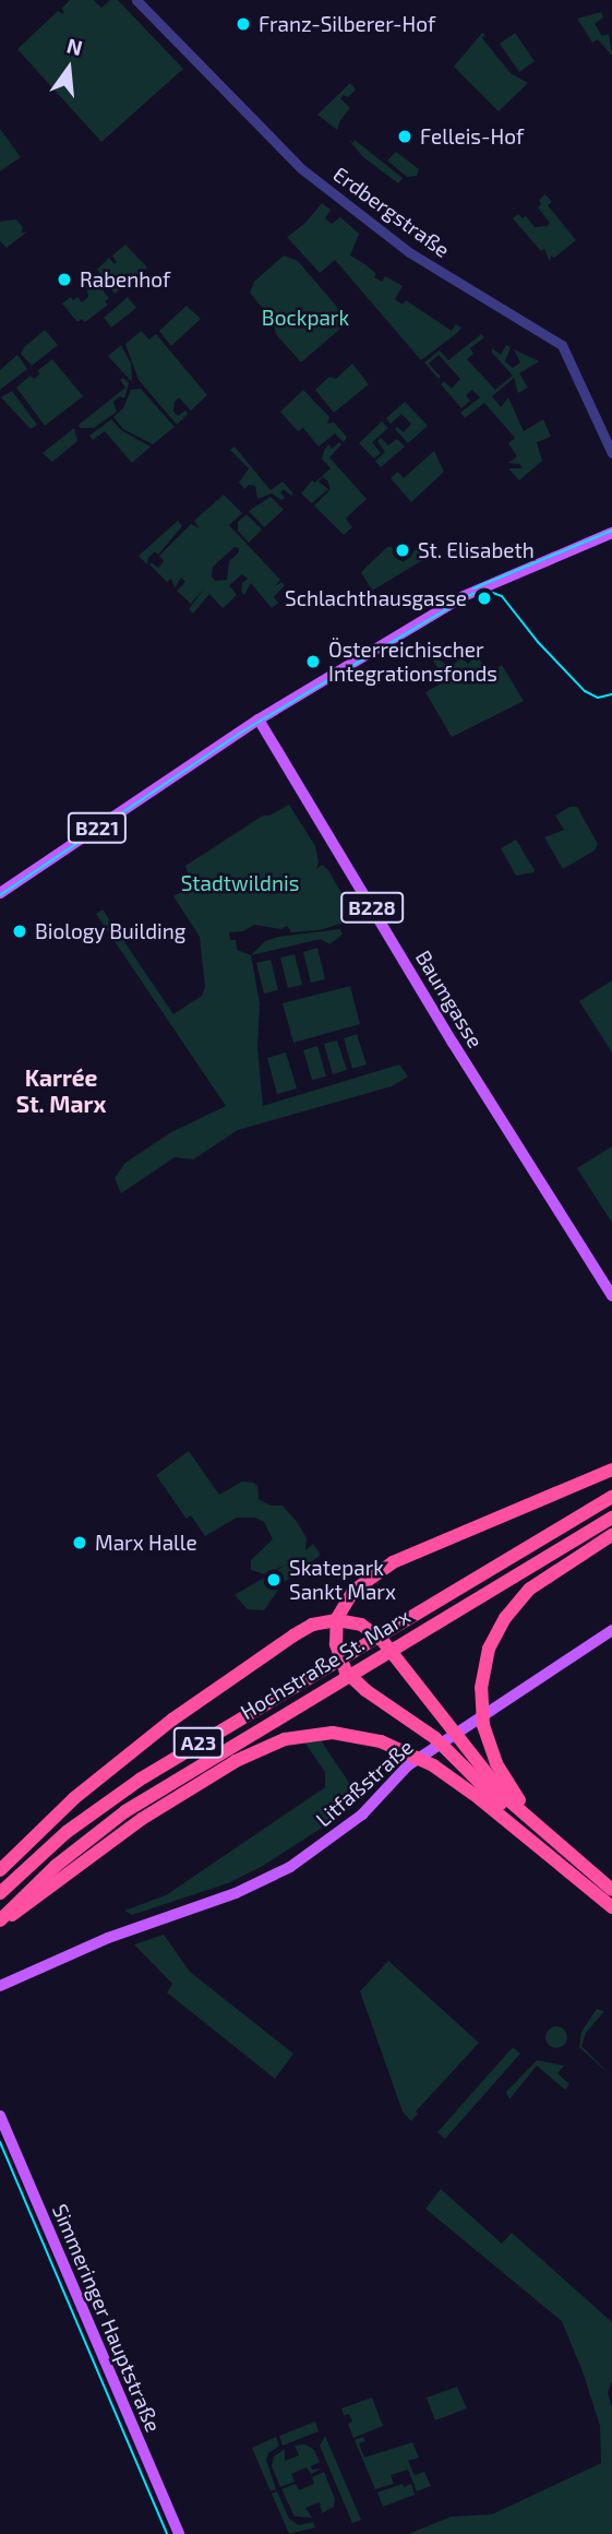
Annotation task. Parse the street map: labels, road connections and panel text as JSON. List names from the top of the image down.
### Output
{
  "streets": {
    "highway": ["Hochstraße St. Marx", "A23"],
    "main road": [
      "B221",
      "B228",
      "Baumgasse",
      "Litfaßstraße",
      "Simmeringer Hauptstraße"
    ],
    "street": ["Erdbergstraße"]
  },
  "crossings": [
    ["B221", "Baumgasse"]
  ],
  "districts": ["Karrée St. Marx"],
  "parks": ["Bockpark", "Stadtwildnis"],
  "places": [
    "Franz-Silberer-Hof",
    "Felleis-Hof",
    "Rabenhof",
    "St. Elisabeth",
    "Schlachthausgasse",
    "Österreichischer Integrationsfonds",
    "Biology Building",
    "Marx Halle",
    "Skatepark Sankt Marx"
  ],
  "north": "top"
}
